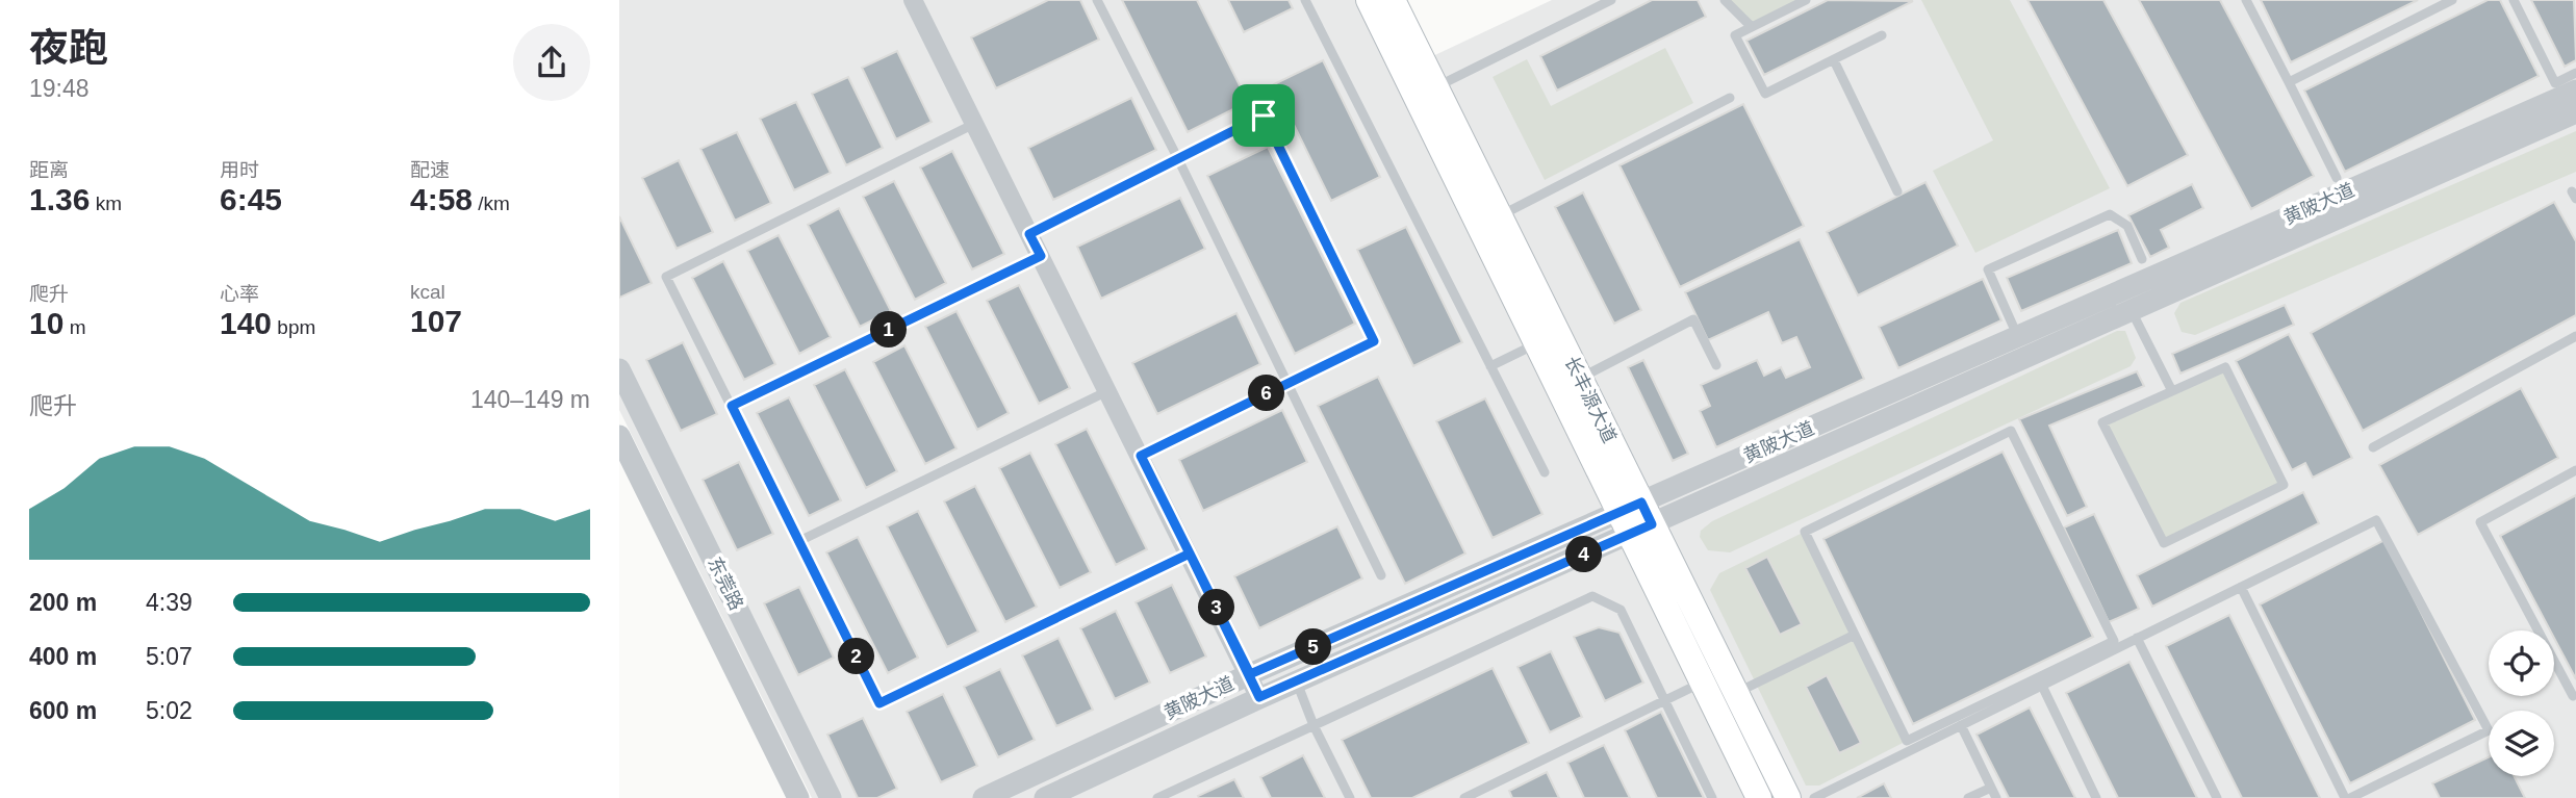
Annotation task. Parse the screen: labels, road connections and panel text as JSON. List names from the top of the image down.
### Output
{
  "streets": {
    "main road": ["长丰源大道"],
    "street": ["黄陂大道", "东莞路"]
  },
  "crossings": [
    ["黄陂大道", "长丰源大道"]
  ],
  "page": {
    "heading": ["夜跑", "19:48"],
    "stats": [
      ["距离", "1.36 km"],
      ["用时", "6:45"],
      ["配速", "4:58 /km"],
      ["爬升", "10 m"],
      ["心率", "140 bpm"],
      ["kcal", "107"]
    ],
    "pins": [
      "1",
      "6",
      "4",
      "3",
      "5",
      "2"
    ],
    "chart": ["爬升", "140–149 m"],
    "list": [
      {
        "name": "200 m",
        "note": "4:39"
      },
      {
        "name": "400 m",
        "note": "5:07"
      },
      {
        "name": "600 m",
        "note": "5:02"
      }
    ]
  }
}
